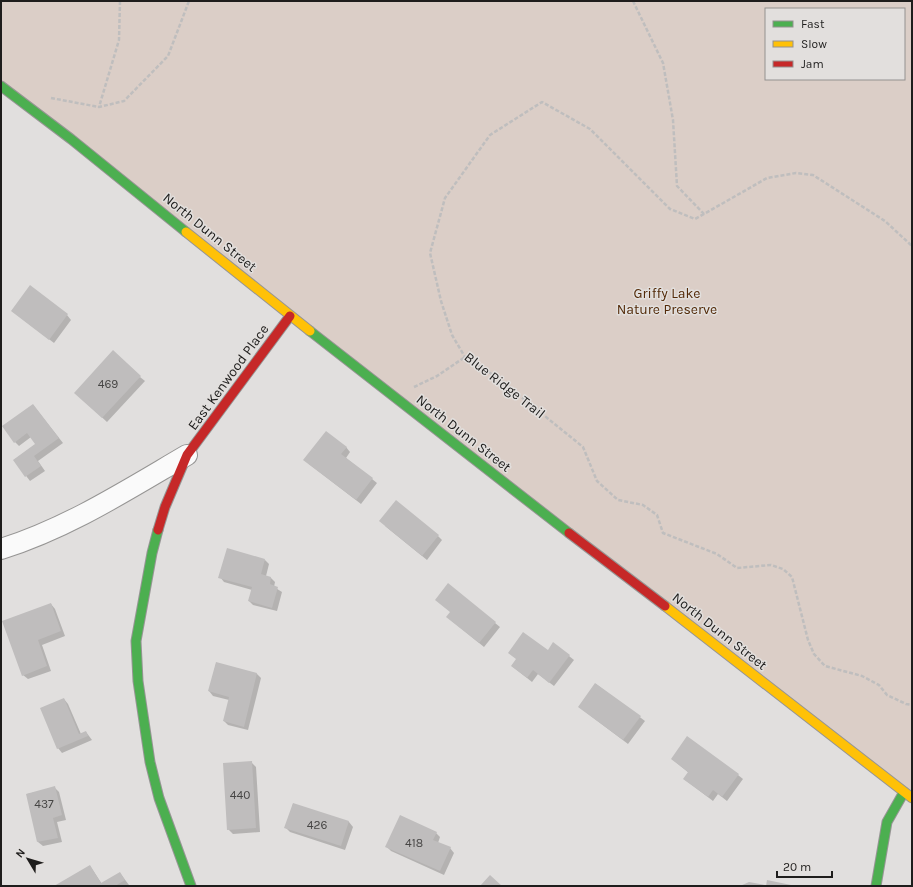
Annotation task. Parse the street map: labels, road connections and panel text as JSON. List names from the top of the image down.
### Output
{
  "streets": {
    "street": ["North Dunn Street", "East Kenwood Place"],
    "path": ["Blue Ridge Trail"]
  },
  "crossings": [
    ["North Dunn Street", "East Kenwood Place"]
  ],
  "parks": ["Griffy Lake Nature Preserve"],
  "house_numbers": [
    "469",
    "440",
    "437",
    "426",
    "418"
  ],
  "legend": ["Fast", "Slow", "Jam"],
  "scale_bar": "20 m",
  "north": "top left"
}
